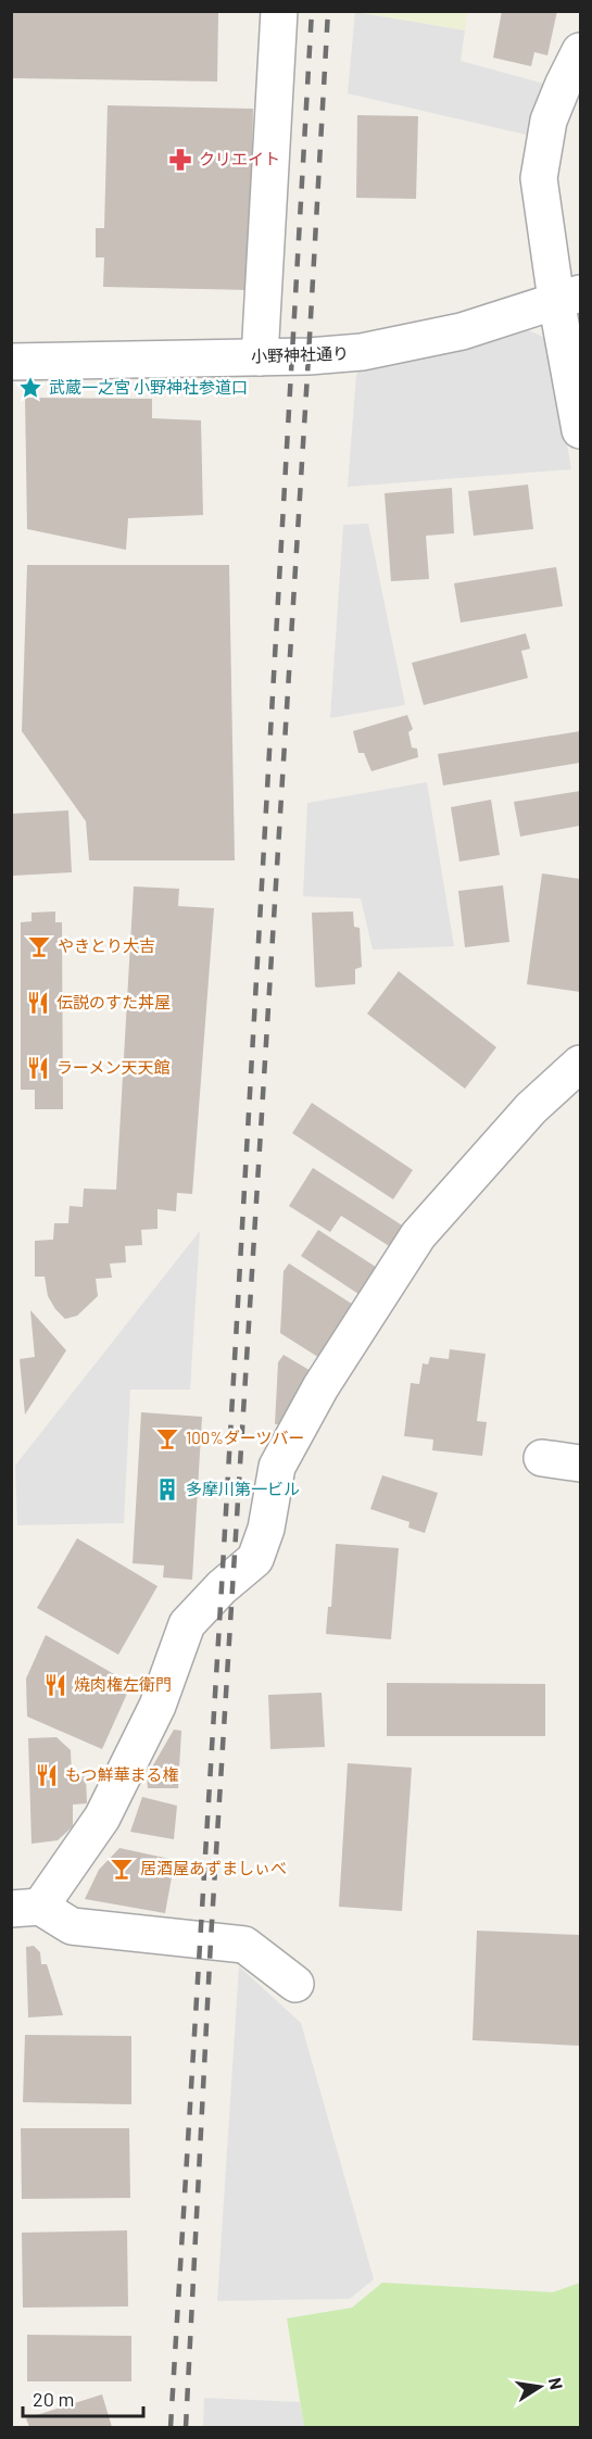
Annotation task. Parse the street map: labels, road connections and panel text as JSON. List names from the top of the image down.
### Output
{
  "streets": {
    "street": ["小野神社通り"]
  },
  "places": {
    "pharmacy": ["クリエイト"],
    "place": ["武蔵一之宮 小野神社参道口"],
    "bar": ["やきとり大吉", "100%ダーツバー", "居酒屋あずましぃべ"],
    "restaurant": [
      "伝説のすた丼屋",
      "ラーメン天天館",
      "焼肉権左衛門",
      "もつ鮮華まる権"
    ],
    "building": ["多摩川第一ビル"]
  },
  "scale_bar": "20 m",
  "north": "right"
}
